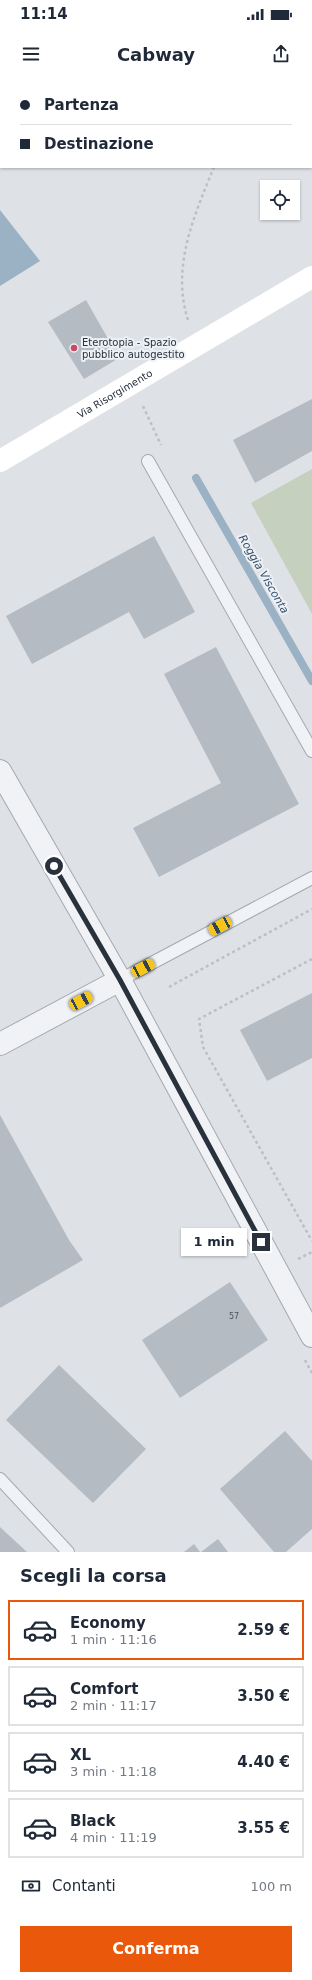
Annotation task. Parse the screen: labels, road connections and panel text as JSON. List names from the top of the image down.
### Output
{
  "streets": {
    "street": ["Via Risorgimento"]
  },
  "water": ["Roggia Visconta"],
  "places": ["Eterotopia - Spazio pubblico autogestito"],
  "house_numbers": ["57"],
  "page": {
    "status": "11:14",
    "header": "Cabway",
    "banner": ["Partenza", "Destinazione"],
    "bubble": "1 min",
    "heading": "Scegli la corsa",
    "list": [
      {
        "name": "Economy",
        "note": "1 min · 11:16",
        "value": "2.59 €"
      },
      {
        "name": "Comfort",
        "note": "2 min · 11:17",
        "value": "3.50 €"
      },
      {
        "name": "XL",
        "note": "3 min · 11:18",
        "value": "4.40 €"
      },
      {
        "name": "Black",
        "note": "4 min · 11:19",
        "value": "3.55 €"
      }
    ],
    "pay": ["Contanti", "100 m"],
    "buttons": "Conferma"
  }
}
